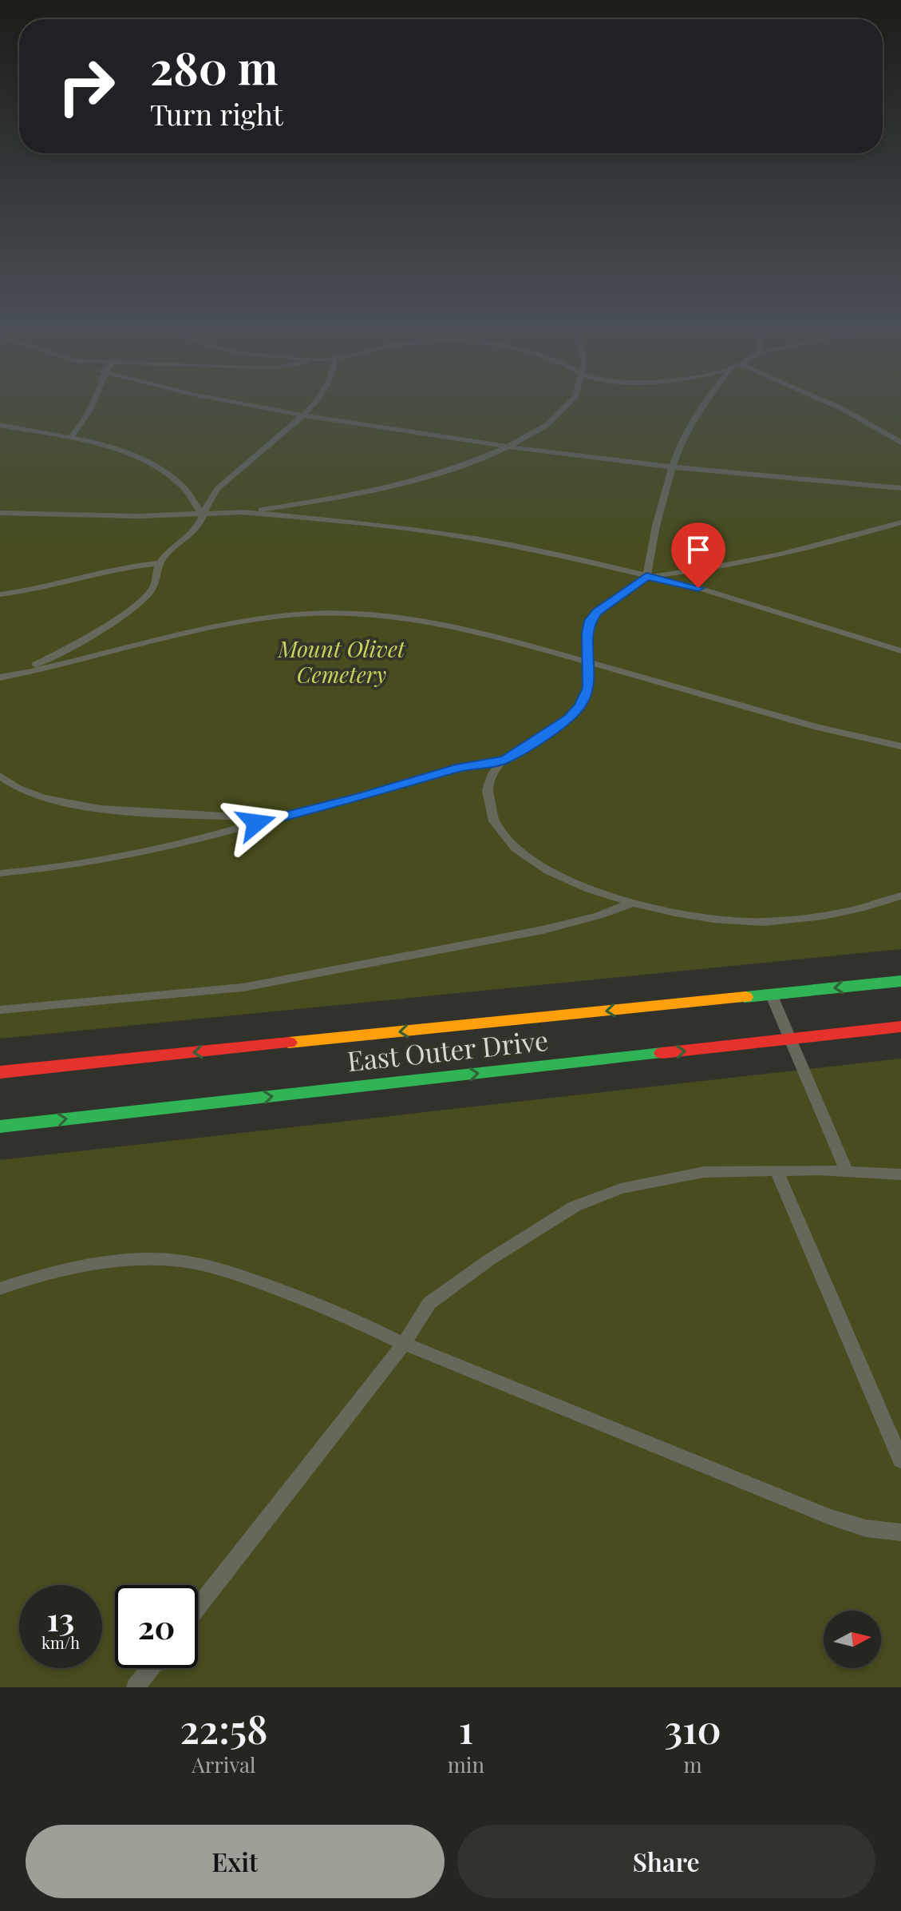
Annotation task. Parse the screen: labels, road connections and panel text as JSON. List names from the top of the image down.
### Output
{
  "streets": {
    "main road": ["East Outer Drive"]
  },
  "parks": ["Mount Olivet Cemetery"],
  "north": "right",
  "page": {
    "turn": ["280 m", "Turn right"],
    "speed": "13 km/h",
    "limit": "20",
    "eta": [
      "22:58",
      "Arrival",
      "1",
      "min",
      "310",
      "m"
    ],
    "buttons": ["Exit", "Share"]
  }
}
